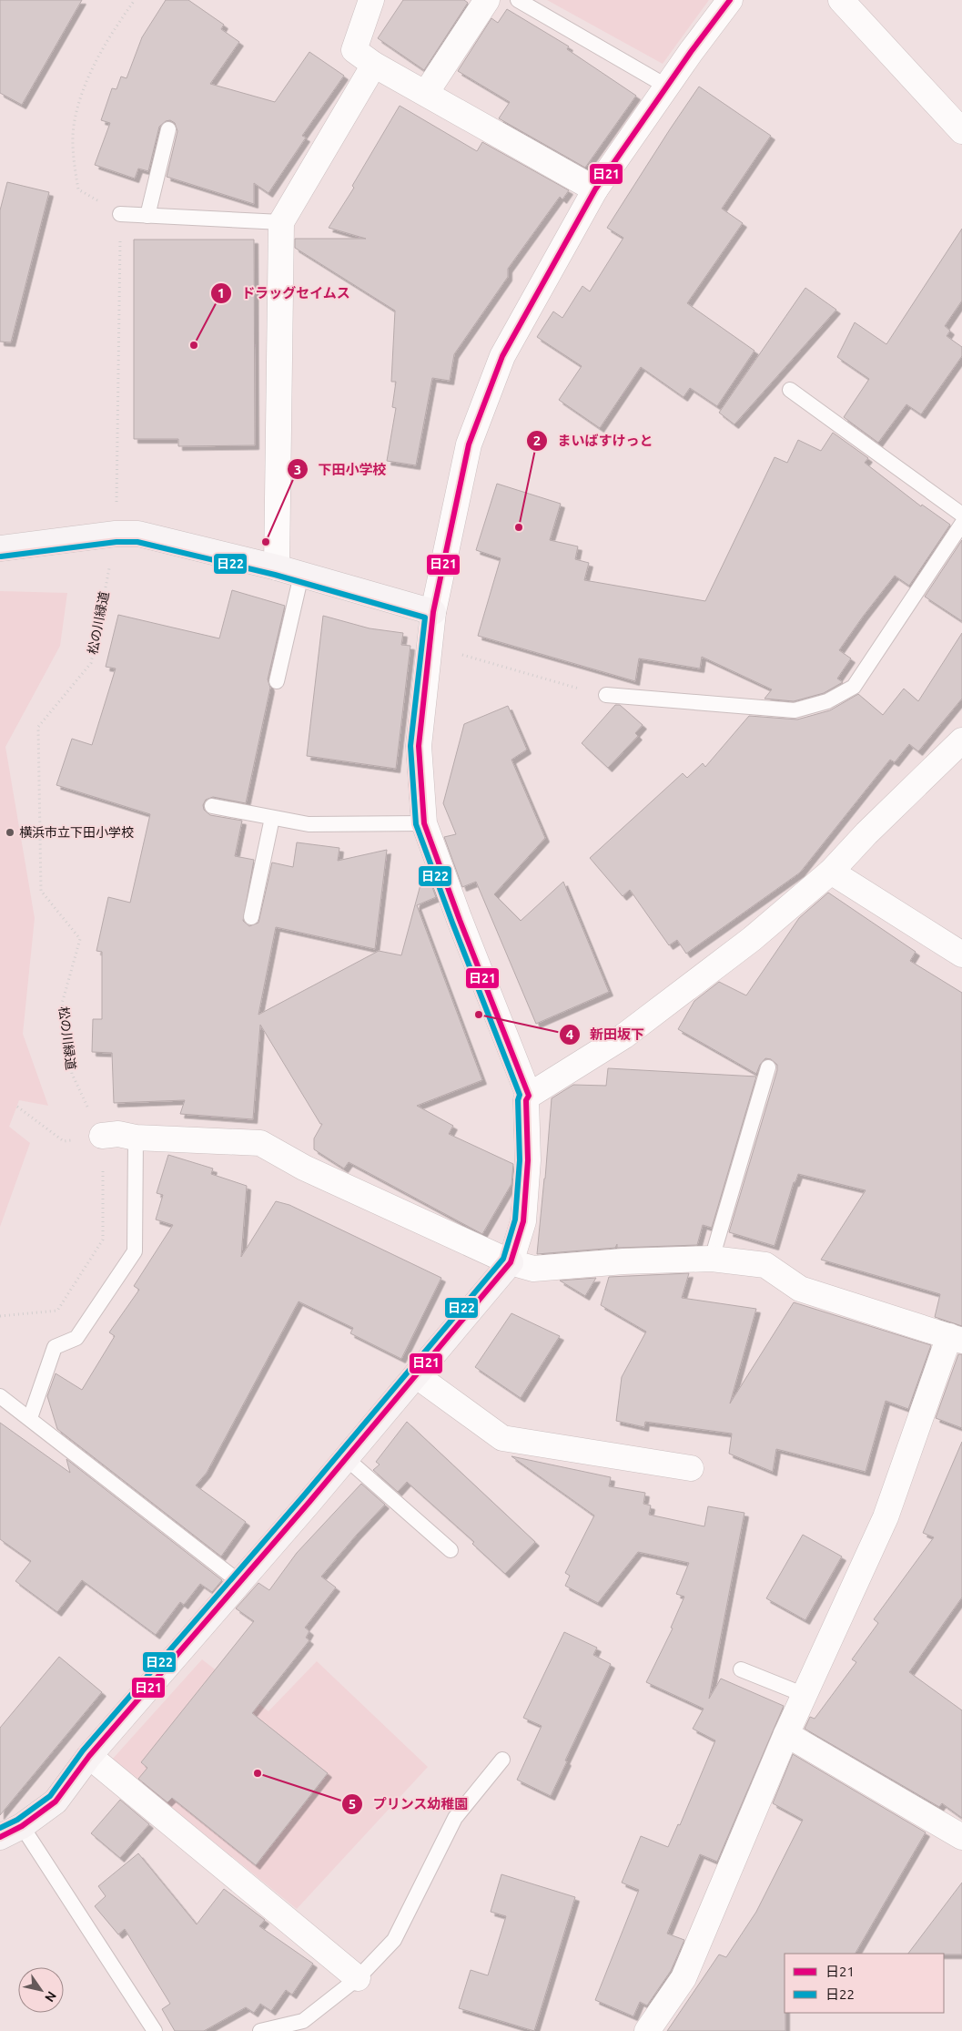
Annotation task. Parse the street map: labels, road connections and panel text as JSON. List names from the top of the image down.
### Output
{
  "streets": {
    "path": ["松の川緑道"]
  },
  "places": [
    "ドラッグセイムス",
    "まいばすけっと",
    "下田小学校",
    "横浜市立下田小学校",
    "新田坂下",
    "プリンス幼稚園"
  ],
  "lines": ["transit line 日21", "transit line 日22"],
  "legend": ["日21", "日22"],
  "north": "bottom right"
}
